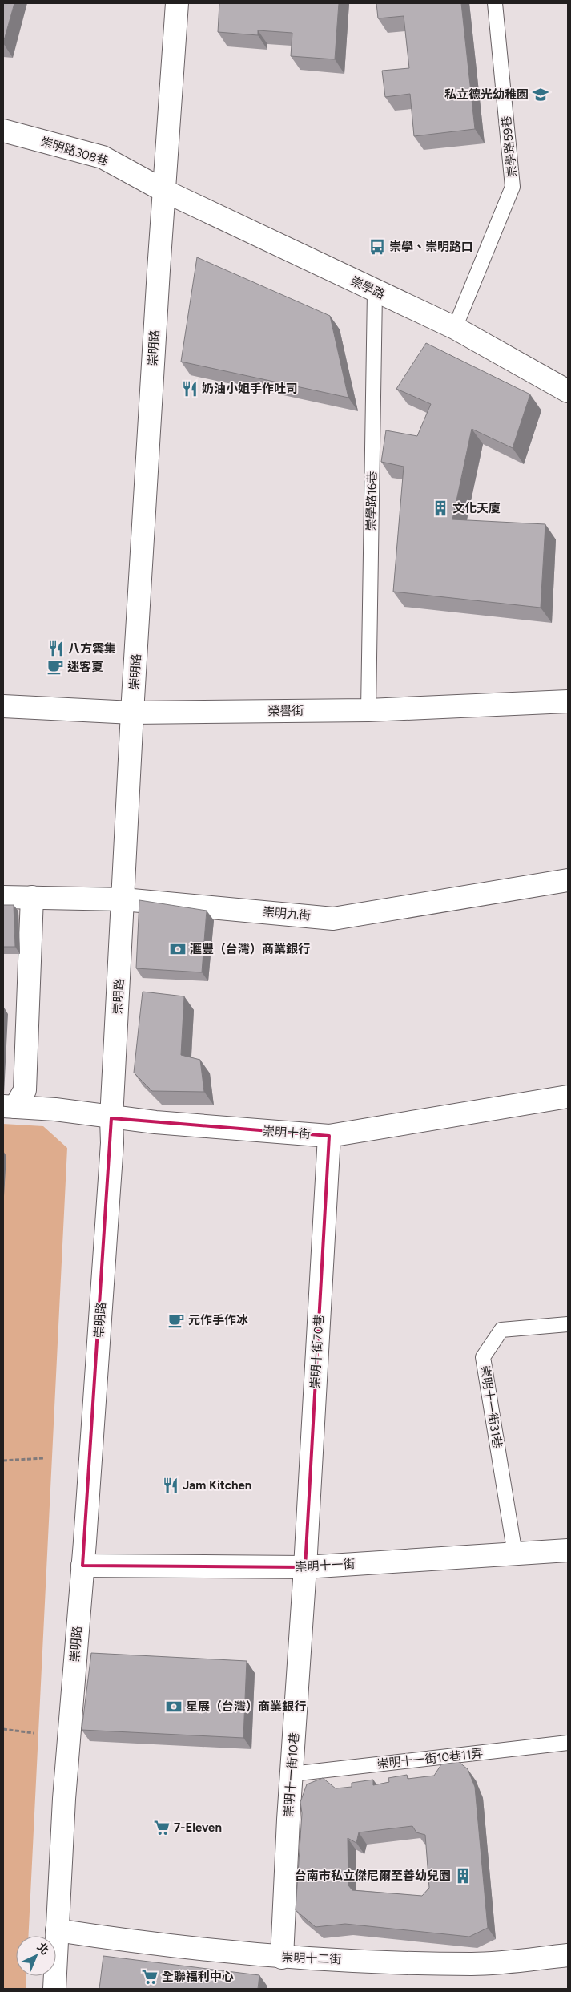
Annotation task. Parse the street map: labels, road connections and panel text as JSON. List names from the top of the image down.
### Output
{
  "streets": {
    "street": [
      "崇明路308巷",
      "崇學路",
      "崇明路",
      "榮譽街",
      "崇明九街",
      "崇明十街",
      "崇明十街70巷",
      "崇明十一街",
      "崇明十一街10巷",
      "崇明十二街"
    ],
    "lane": [
      "崇學路59巷",
      "崇學路16巷",
      "崇明十一街31巷",
      "崇明十一街10巷11弄"
    ]
  },
  "crossings": [
    ["崇學路59巷", "崇學路"],
    ["崇明路308巷", "崇學路"],
    ["崇明路308巷", "崇明路"],
    ["崇學路", "崇明路"],
    ["崇學路", "崇學路16巷"],
    ["崇明路", "榮譽街"],
    ["崇明路", "崇明九街"],
    ["崇明路", "崇明十街"],
    ["崇明路", "崇明十一街"],
    ["崇明路", "崇明十二街"],
    ["崇學路16巷", "榮譽街"],
    ["崇明十街", "崇明十街70巷"],
    ["崇明十街70巷", "崇明十一街"],
    ["崇明十街70巷", "崇明十一街10巷"],
    ["崇明十一街31巷", "崇明十一街"],
    ["崇明十一街", "崇明十一街10巷"],
    ["崇明十一街10巷11弄", "崇明十一街10巷"],
    ["崇明十一街10巷", "崇明十二街"]
  ],
  "places": {
    "school or university": ["私立德光幼稚園"],
    "bus stop": ["崇學、崇明路口"],
    "restaurant": ["奶油小姐手作吐司", "八方雲集", "Jam Kitchen"],
    "building": ["文化天廈", "台南市私立傑尼爾至善幼兒園"],
    "cafe": ["迷客夏", "元作手作冰"],
    "bank": ["滙豐（台灣）商業銀行", "星展（台灣）商業銀行"],
    "supermarket": ["7-Eleven", "全聯福利中心"]
  },
  "north": "top right"
}
